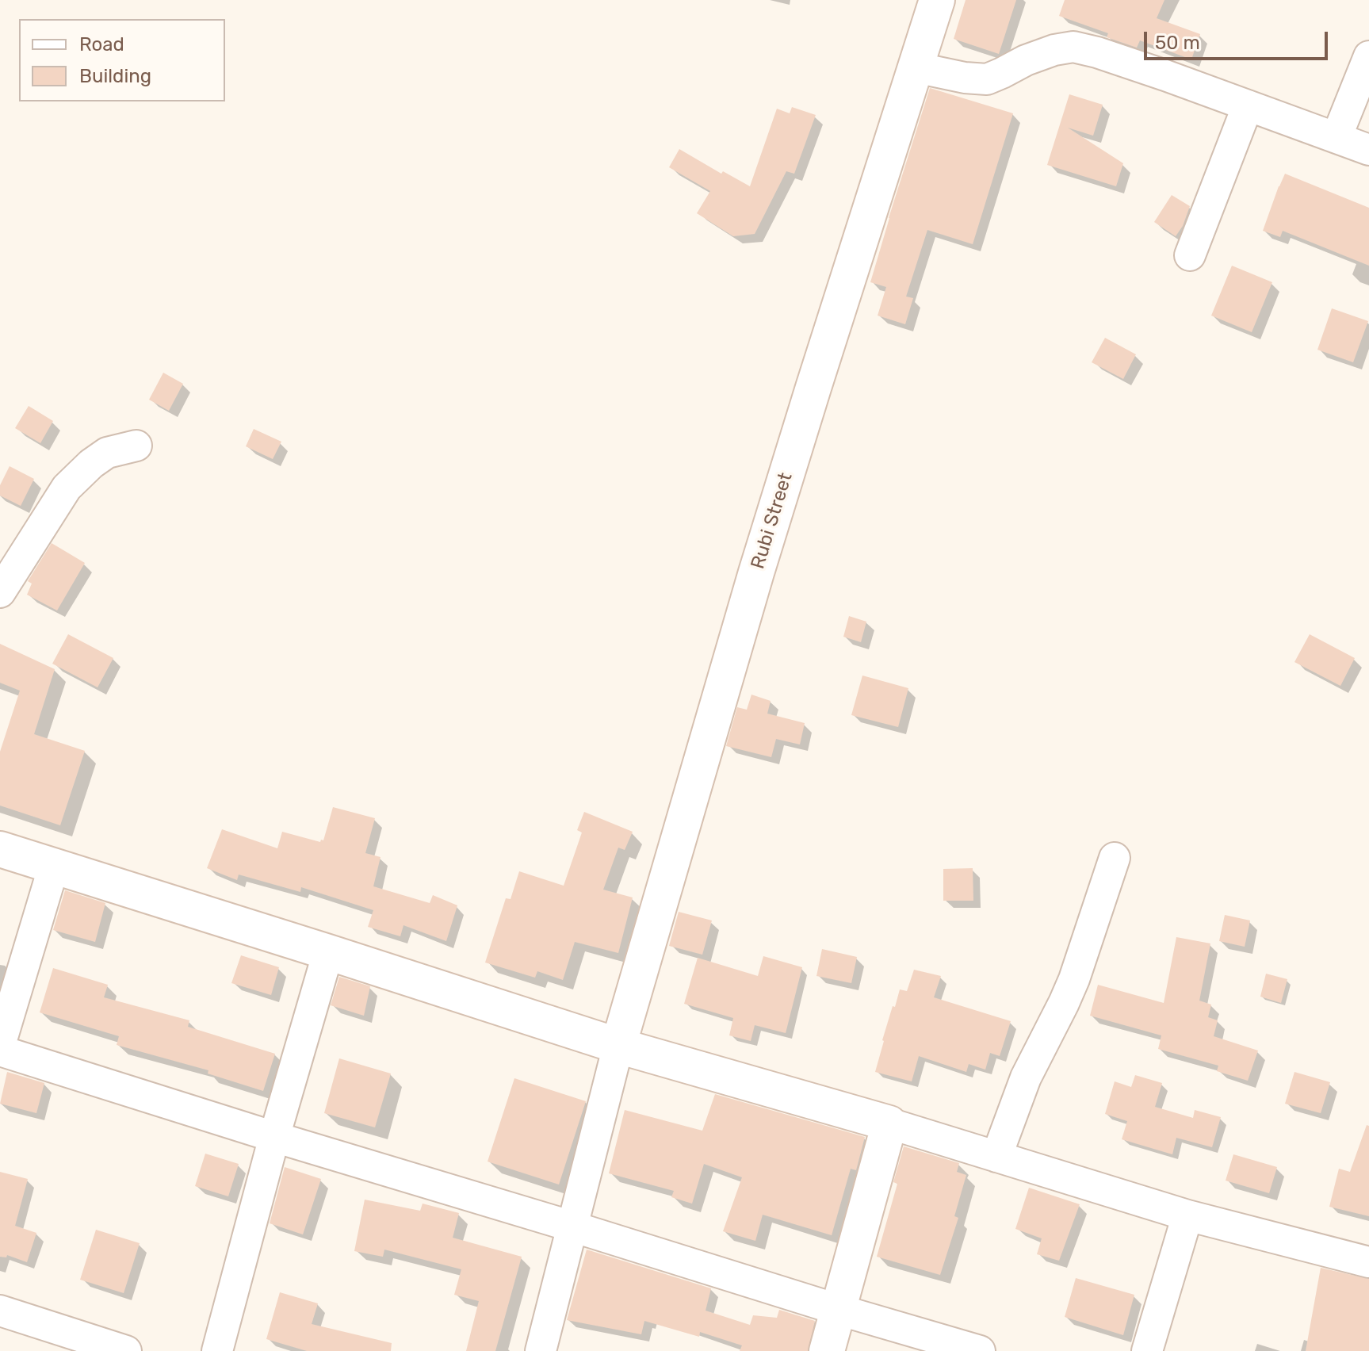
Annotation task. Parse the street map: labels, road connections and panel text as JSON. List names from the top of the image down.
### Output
{
  "streets": {
    "street": ["Rubi Street"]
  },
  "legend": ["Road", "Building"],
  "scale_bar": "50 m"
}
